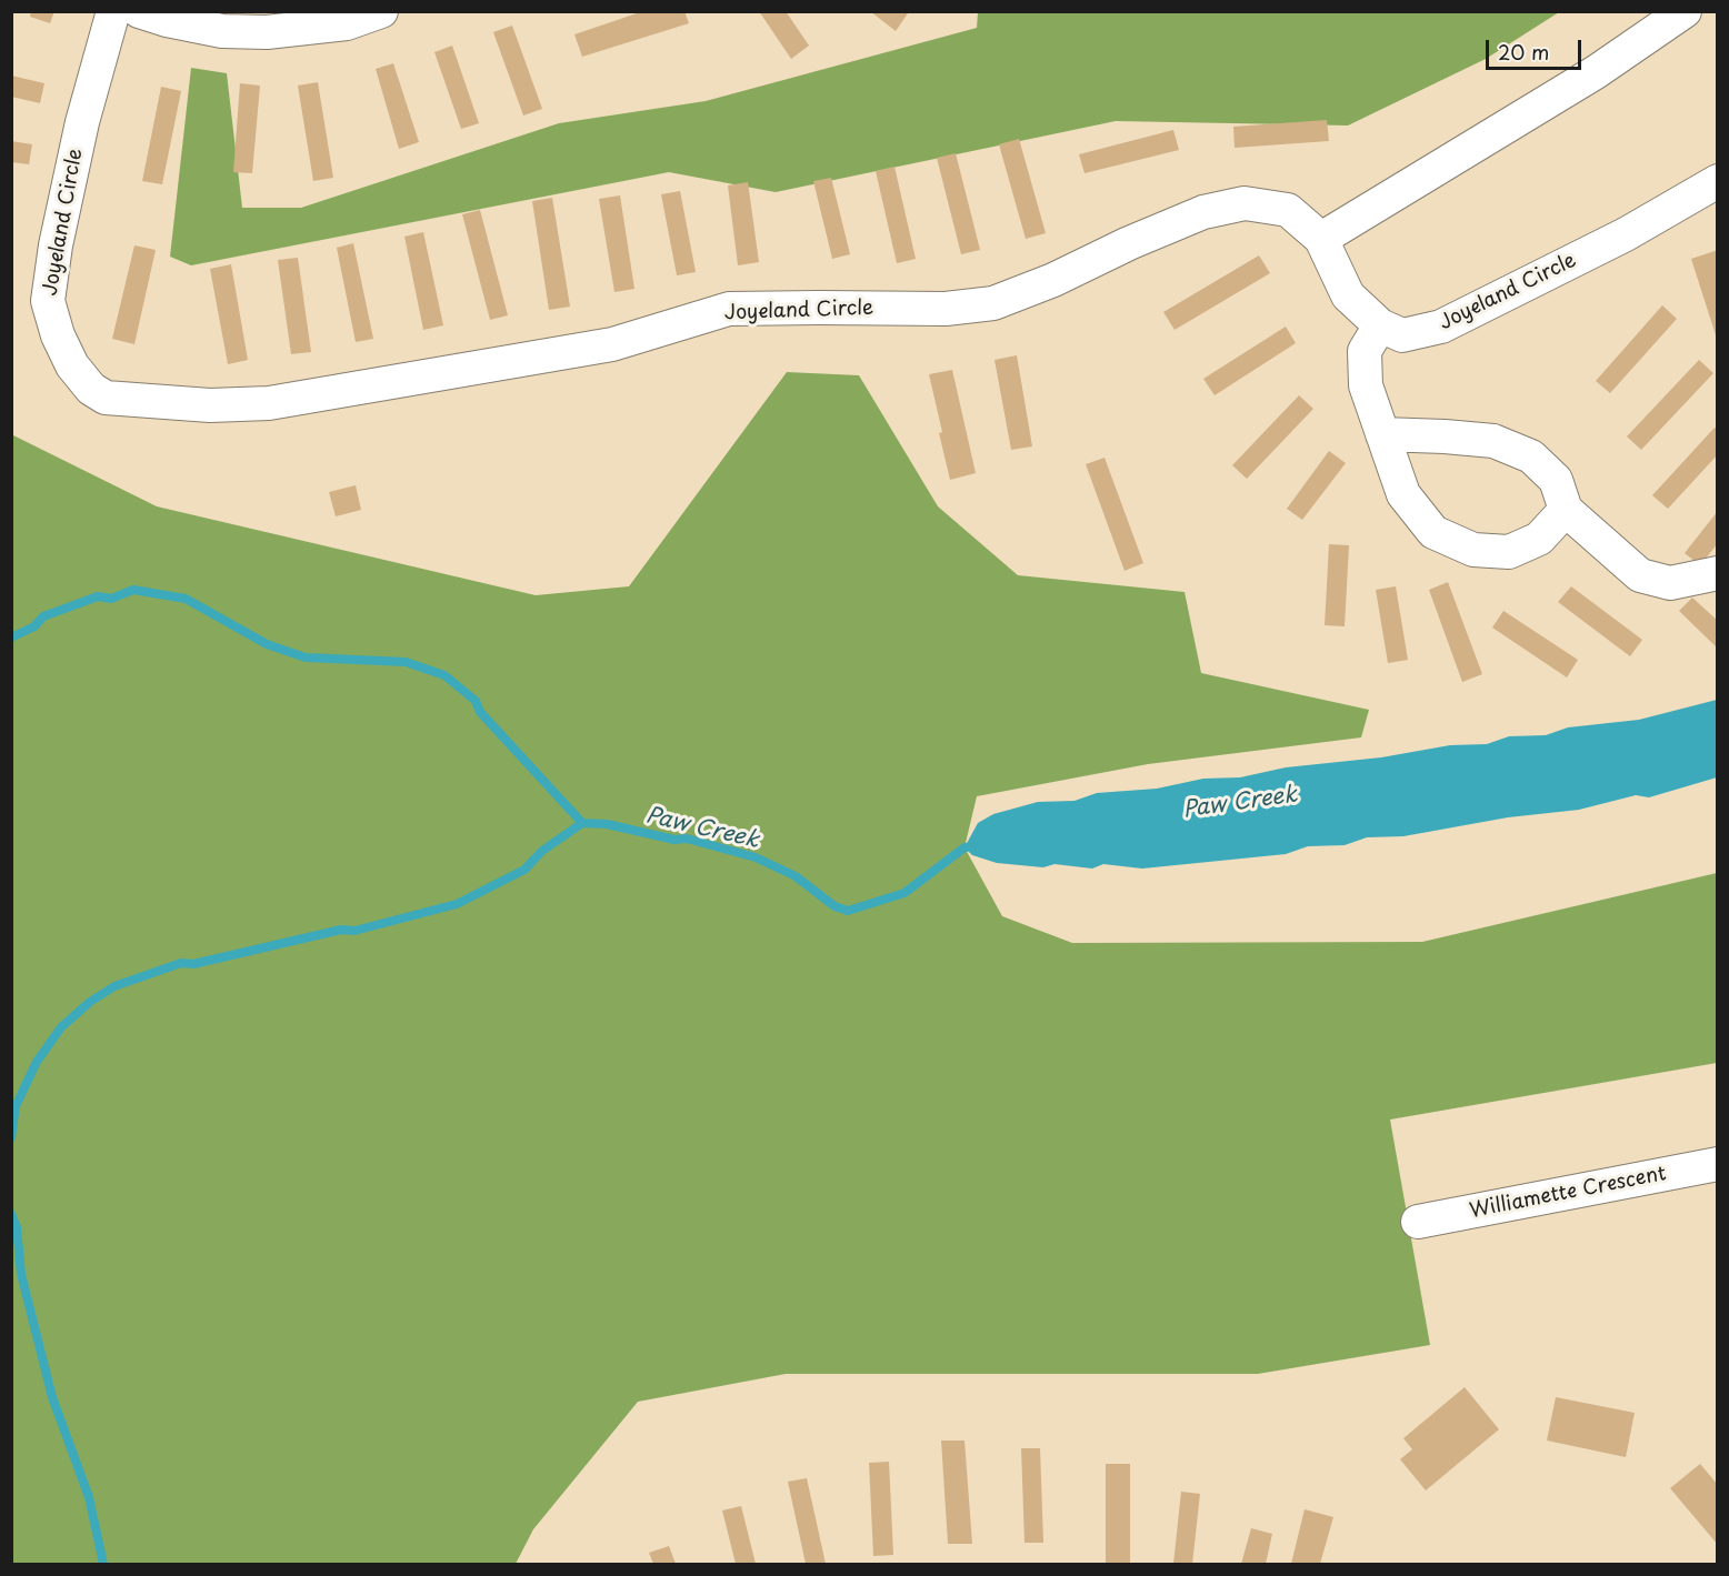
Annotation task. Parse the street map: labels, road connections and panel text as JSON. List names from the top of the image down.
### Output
{
  "streets": {
    "street": ["Joyeland Circle", "Williamette Crescent"]
  },
  "water": ["Paw Creek"],
  "scale_bar": "20 m"
}
